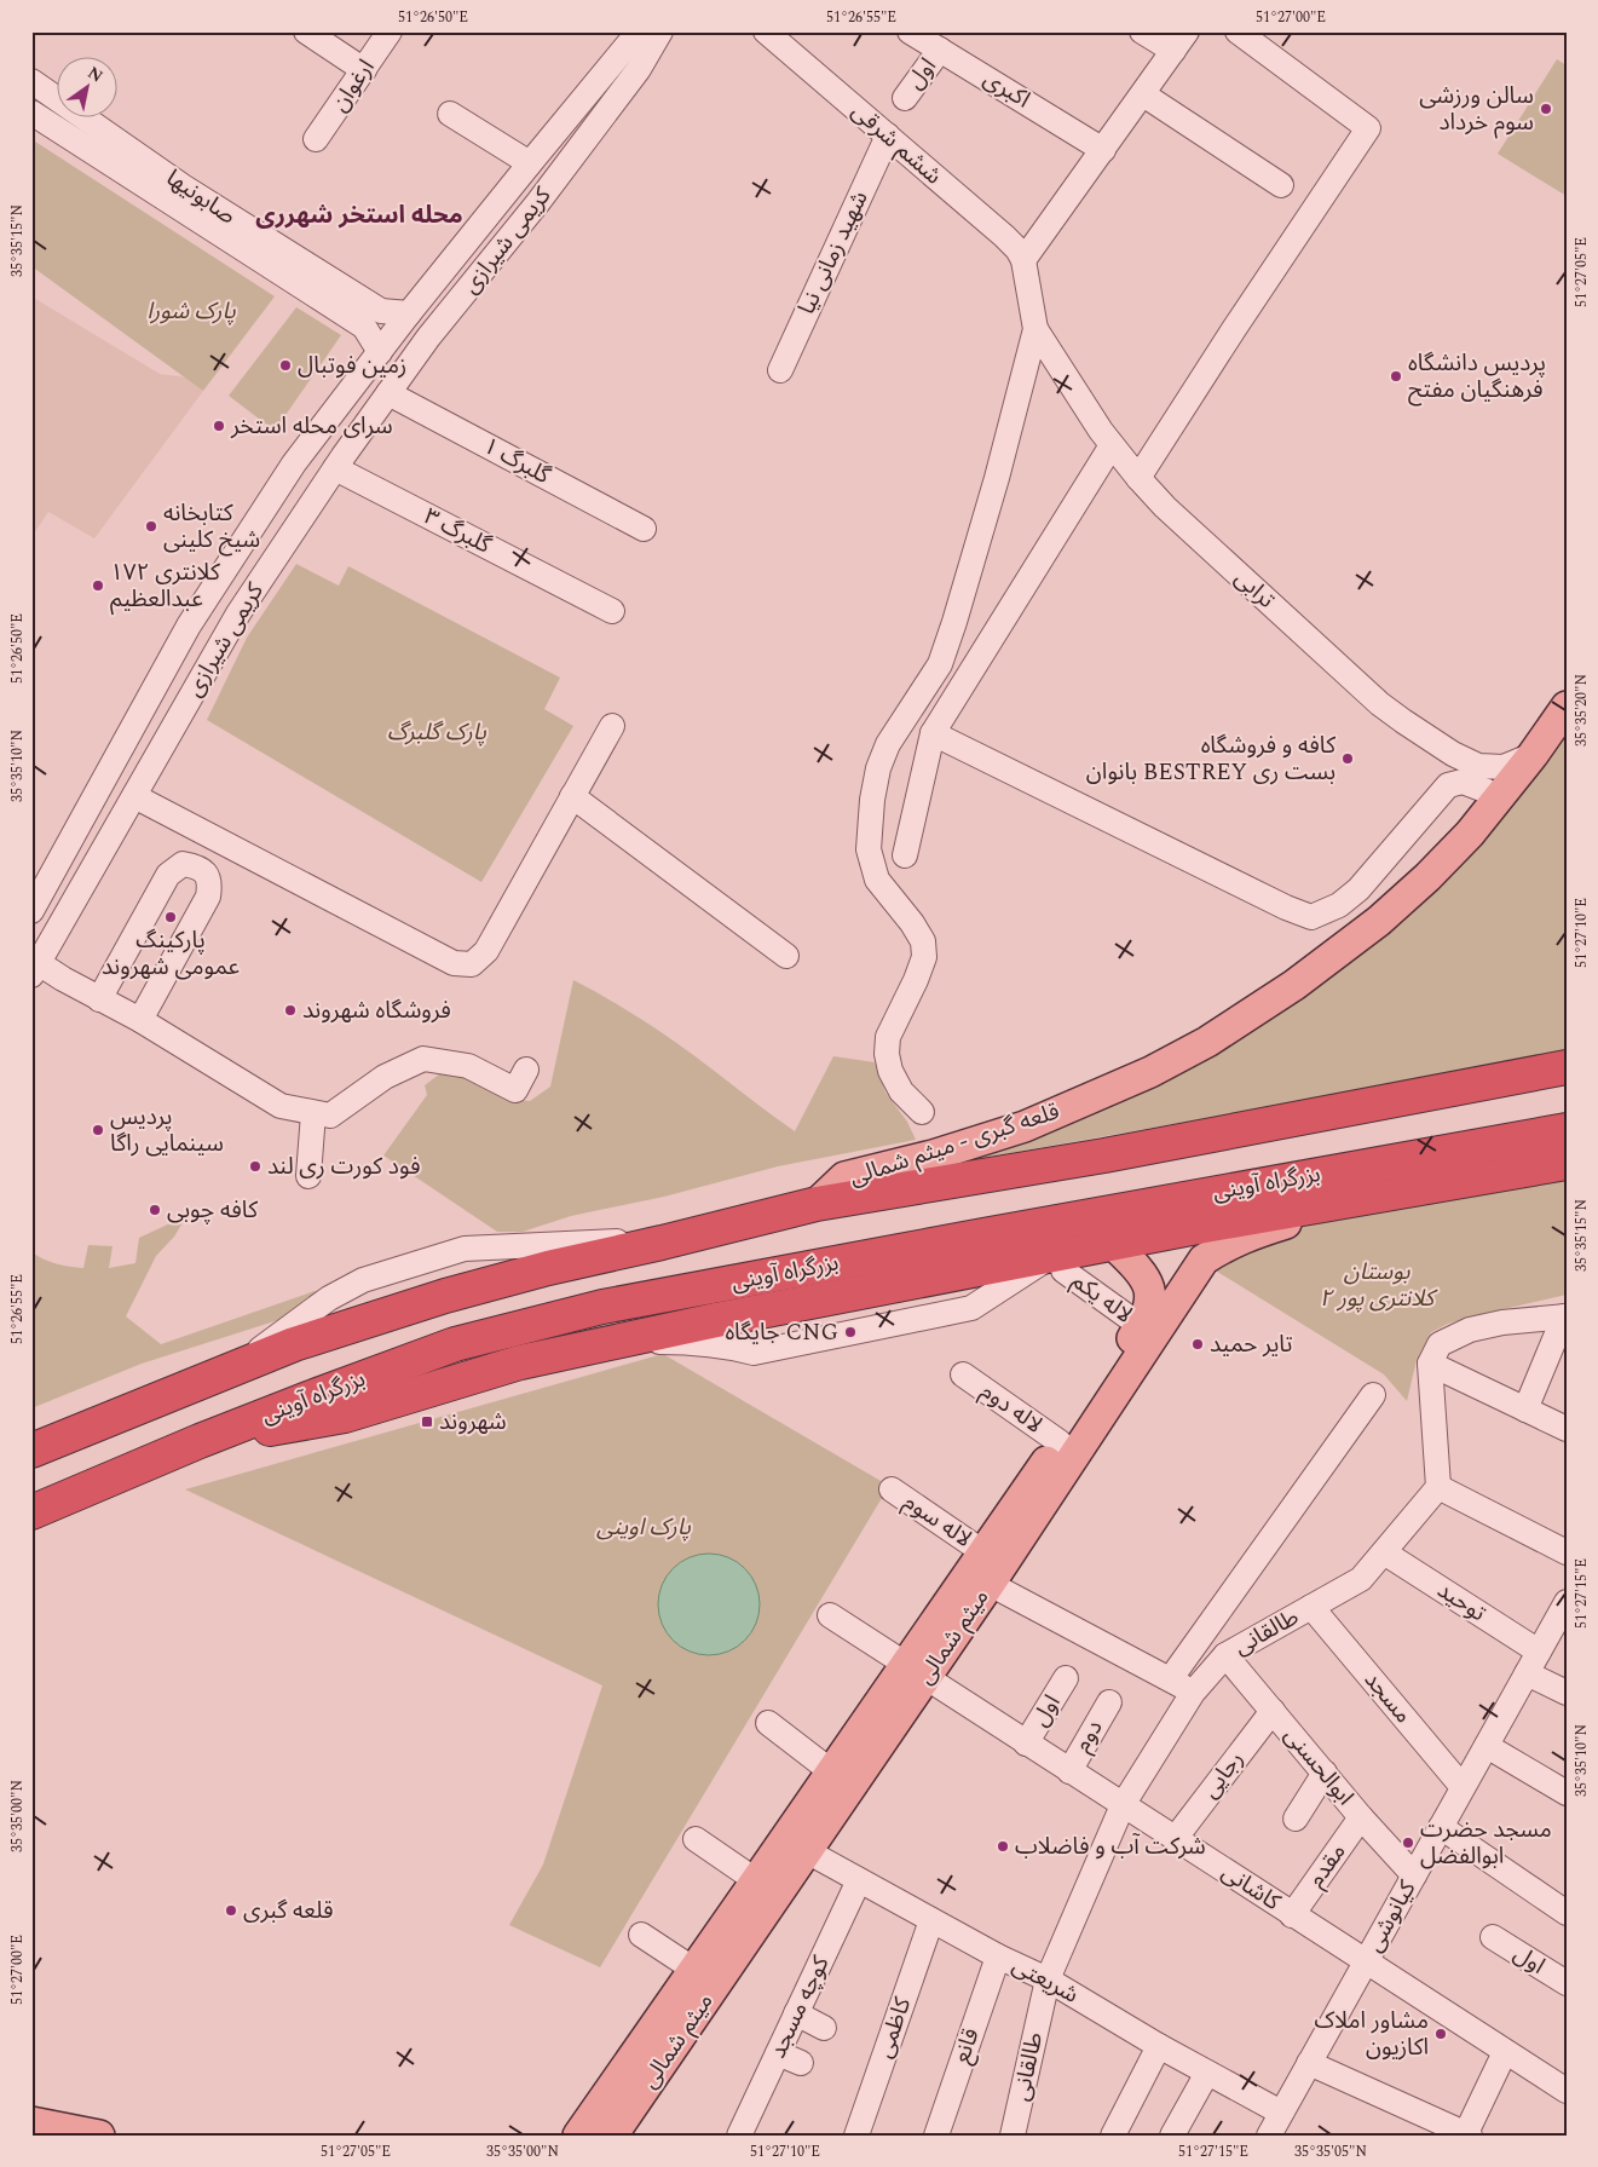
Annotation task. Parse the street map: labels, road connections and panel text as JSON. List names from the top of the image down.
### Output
{
  "streets": {
    "highway": ["بزرگراه آوینی"],
    "main road": ["قلعه گبری - میثم شمالی", "میثم شمالی"],
    "street": [
      "اول",
      "ارغوان",
      "اکبری",
      "ششم شرقی",
      "صابونیها",
      "کریمی شیرازی",
      "شهید زمانی نیا",
      "گلبرگ ۱",
      "گلبرگ ۳",
      "ترابی",
      "لاله یکم",
      "لاله دوم",
      "لاله سوم",
      "توحید",
      "طالقانی",
      "مسجد",
      "دوم",
      "ابوالحسنی",
      "رجایی",
      "مقدم",
      "کاشانی",
      "کیانوشی",
      "شریعتی",
      "کوچه مسجد",
      "کاظمی",
      "قانع"
    ]
  },
  "crossings": [
    ["اول", "اکبری"],
    ["اول", "کاشانی"],
    ["ششم شرقی", "شهید زمانی نیا"],
    ["صابونیها", "کریمی شیرازی"],
    ["کریمی شیرازی", "گلبرگ ۱"],
    ["کریمی شیرازی", "گلبرگ ۳"],
    ["ترابی", "قلعه گبری - میثم شمالی"],
    ["لاله یکم", "میثم شمالی"],
    ["لاله دوم", "میثم شمالی"],
    ["لاله سوم", "میثم شمالی"],
    ["توحید", "طالقانی"],
    ["توحید", "کیانوشی"],
    ["طالقانی", "مسجد"],
    ["طالقانی", "ابوالحسنی"],
    ["طالقانی", "کاشانی"],
    ["طالقانی", "شریعتی"],
    ["میثم شمالی", "کاشانی"],
    ["میثم شمالی", "شریعتی"],
    ["مسجد", "کیانوشی"],
    ["دوم", "کاشانی"],
    ["ابوالحسنی", "رجایی"],
    ["ابوالحسنی", "مقدم"],
    ["ابوالحسنی", "کیانوشی"],
    ["رجایی", "کاشانی"],
    ["مقدم", "کاشانی"],
    ["کاشانی", "کیانوشی"],
    ["کیانوشی", "شریعتی"],
    ["شریعتی", "کوچه مسجد"],
    ["شریعتی", "کاظمی"],
    ["شریعتی", "قانع"]
  ],
  "districts": ["محله استخر شهرری"],
  "parks": [
    "پارک شورا",
    "پارک گلبرگ",
    "بوستان کلانتری پور ۲",
    "پارک اوینی"
  ],
  "places": {
    "other": [
      "سالن ورزشی سوم خرداد",
      "زمین فوتبال",
      "پردیس دانشگاه فرهنگیان مفتح",
      "سرای محله استخر",
      "کتابخانه شیخ کلینی",
      "کلانتری ۱۷۲ عبدالعظیم",
      "کافه و فروشگاه بانوان BESTREY بست ری",
      "پارکینگ عمومی شهروند",
      "فروشگاه شهروند",
      "پردیس سینمایی راگا",
      "فود کورت ری لند",
      "کافه چوبی",
      "جایگاه CNG",
      "تایر حمید",
      "مسجد حضرت ابوالفضل",
      "شرکت آب و فاضلاب",
      "قلعه گبری",
      "مشاور املاک اکازیون"
    ],
    "transit": ["شهروند"]
  },
  "north": "top right",
  "coordinates": [
    "51°26'50\"E",
    "51°26'55\"E",
    "51°27'00\"E",
    "35°35'15\"N",
    "51°27'05\"E",
    "35°35'20\"N",
    "35°35'10\"N",
    "51°27'10\"E",
    "51°27'15\"E",
    "35°35'00\"N",
    "35°35'05\"N"
  ]
}
